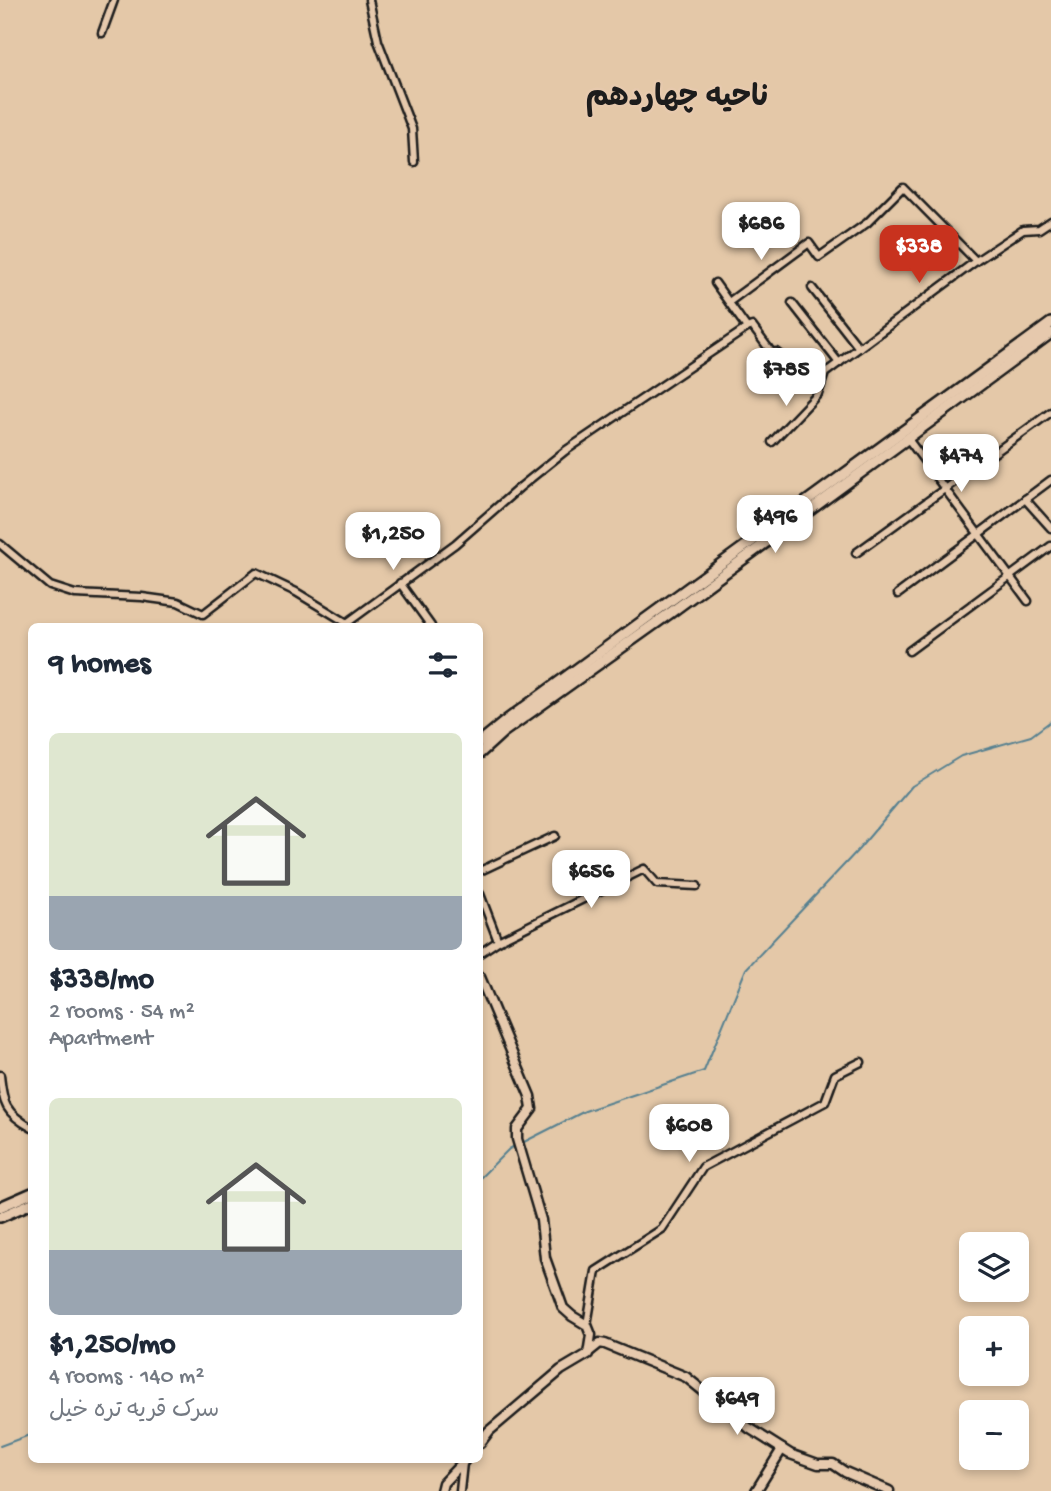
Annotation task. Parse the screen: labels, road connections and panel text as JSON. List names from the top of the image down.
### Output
{
  "districts": ["ناحیه چهاردهم"],
  "page": {
    "price": [
      "$686",
      "$338",
      "$785",
      "$474",
      "$496",
      "$1,250",
      "$656",
      "$608",
      "$649"
    ],
    "heading": "9 homes",
    "list": [
      {
        "name": "$338/mo",
        "note": "2 rooms · 54 m² · Apartment"
      },
      {
        "name": "$1,250/mo",
        "note": "4 rooms · 140 m² · سرک قریه تره خیل"
      }
    ],
    "map_buttons": ["+", "−"]
  }
}
